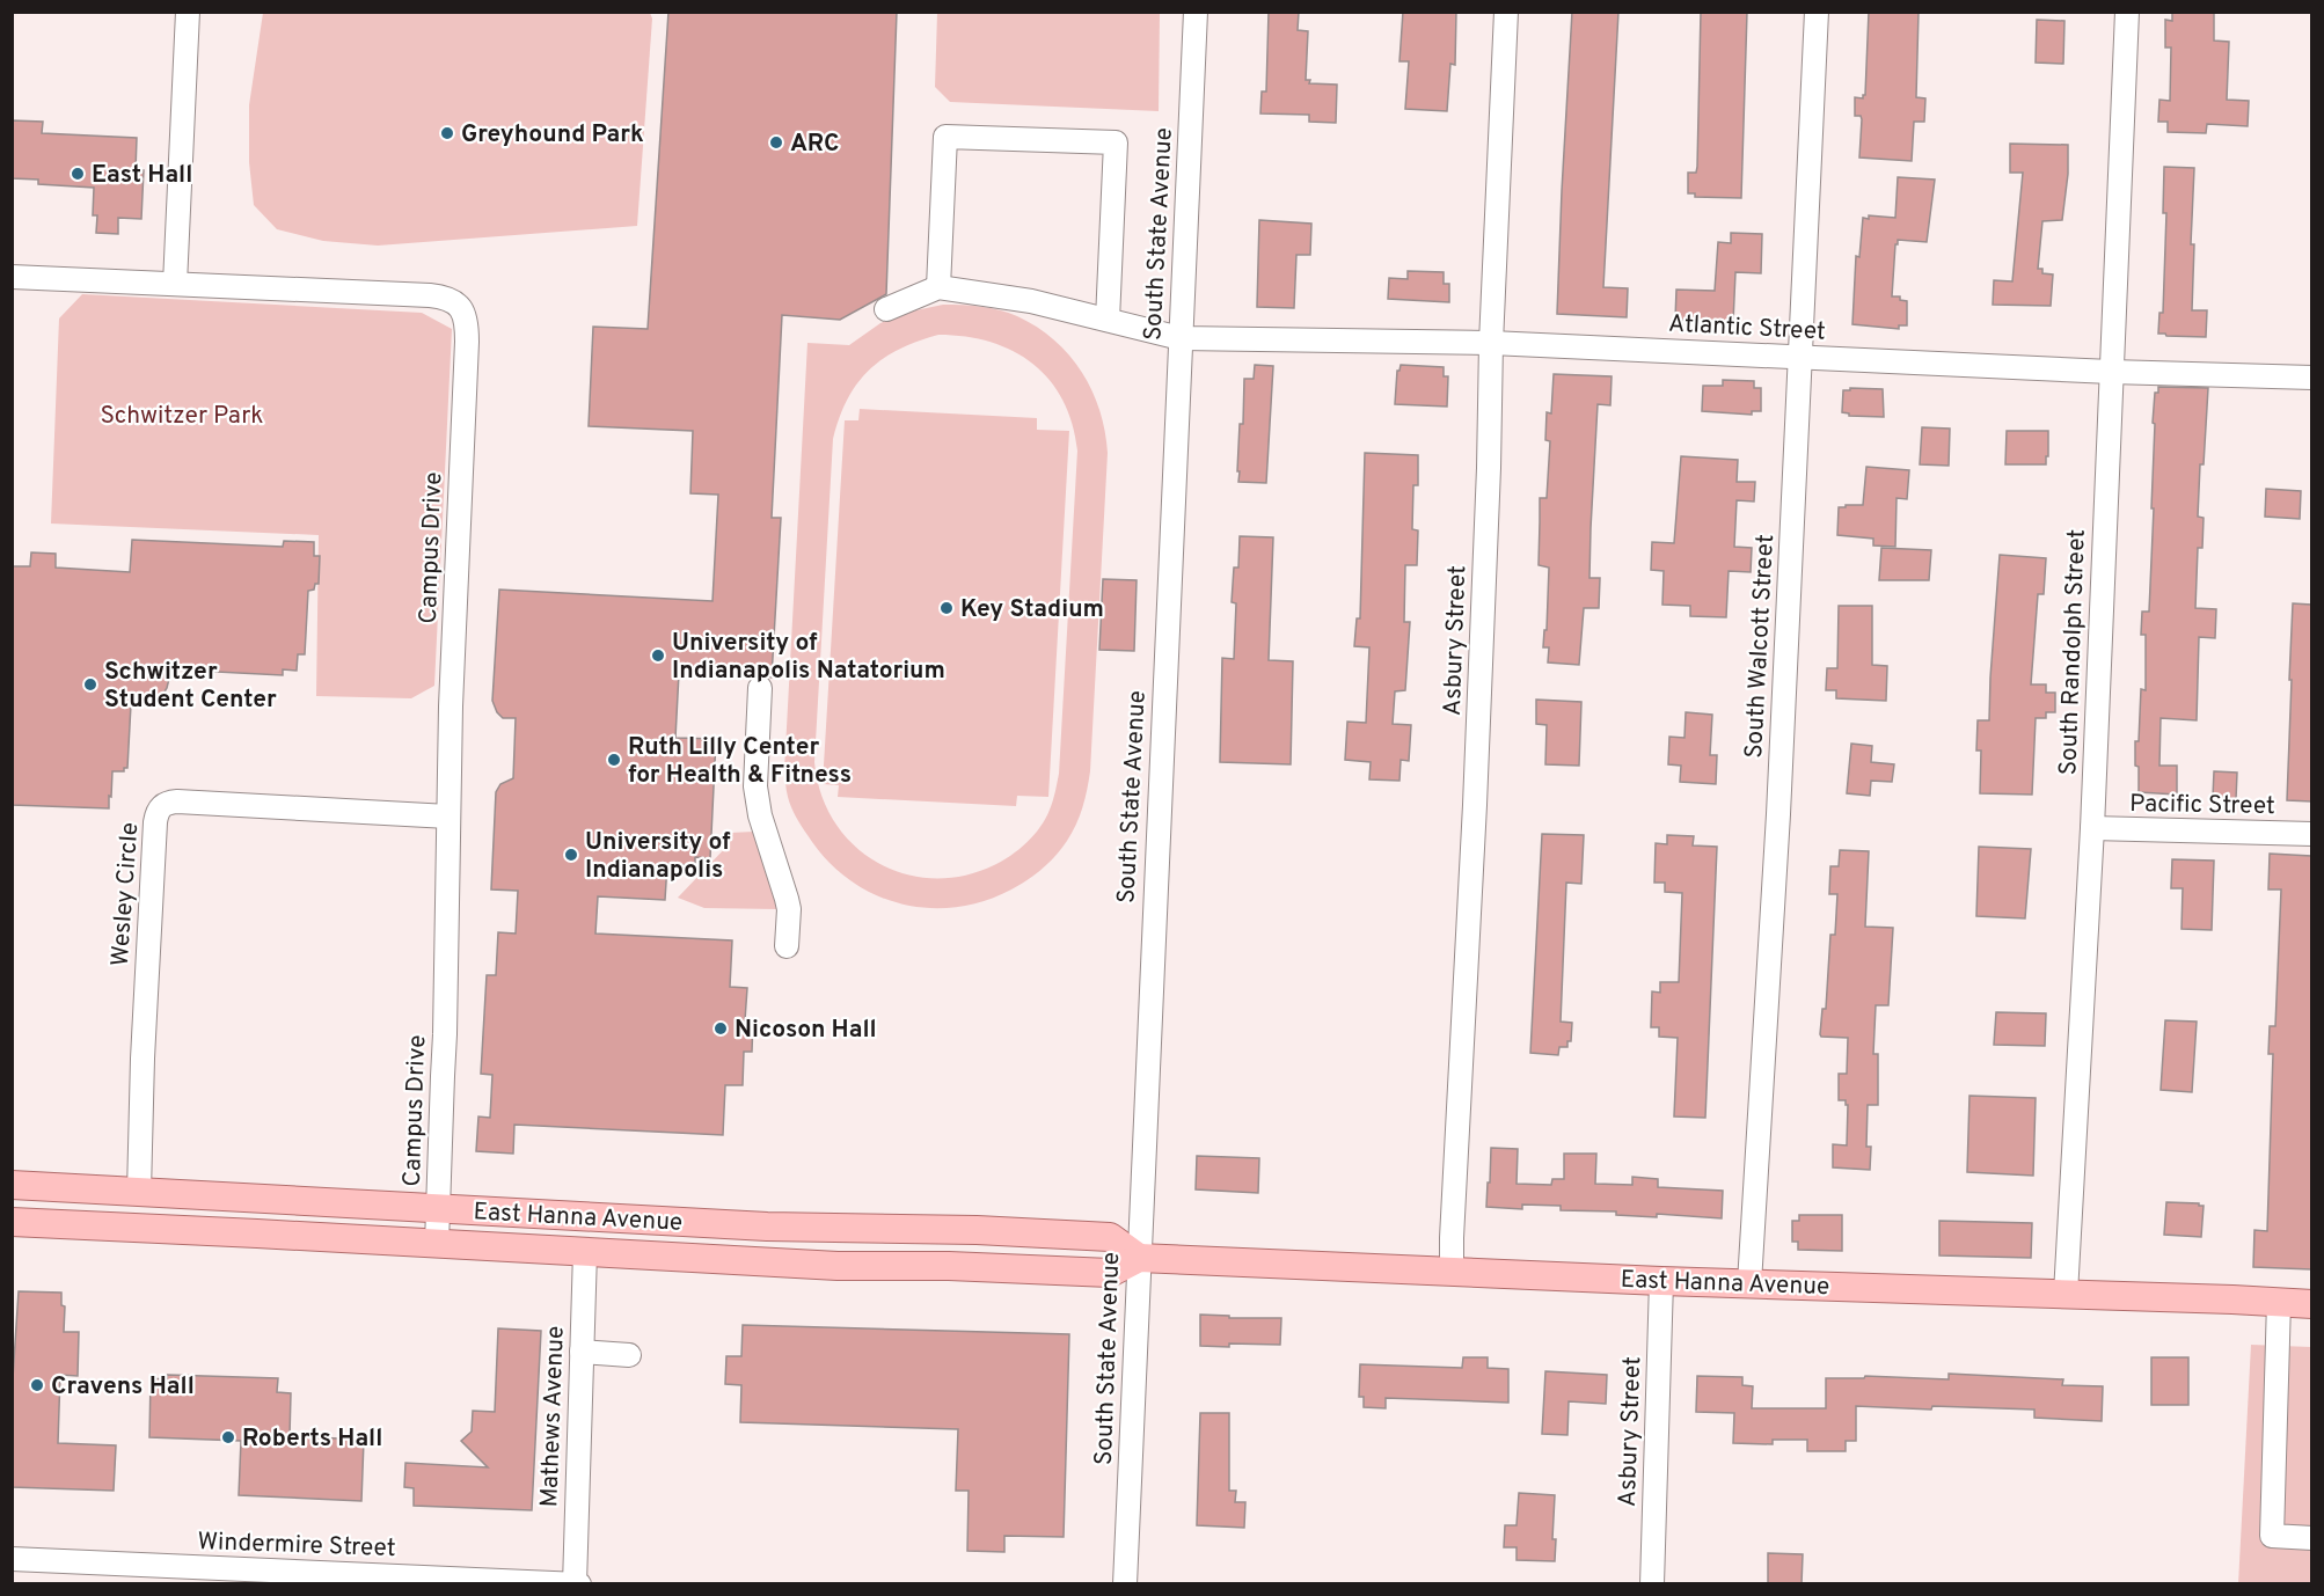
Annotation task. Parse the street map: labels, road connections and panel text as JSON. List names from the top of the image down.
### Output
{
  "streets": {
    "main road": ["East Hanna Avenue"],
    "street": [
      "South State Avenue",
      "Atlantic Street",
      "Campus Drive",
      "Asbury Street",
      "South Walcott Street",
      "South Randolph Street",
      "Pacific Street",
      "Wesley Circle",
      "Mathews Avenue",
      "Windermire Street"
    ]
  },
  "crossings": [
    ["South State Avenue", "Atlantic Street"],
    ["South State Avenue", "East Hanna Avenue"],
    ["Atlantic Street", "Asbury Street"],
    ["Atlantic Street", "South Walcott Street"],
    ["Atlantic Street", "South Randolph Street"],
    ["Campus Drive", "Wesley Circle"],
    ["Campus Drive", "East Hanna Avenue"],
    ["Asbury Street", "East Hanna Avenue"],
    ["South Walcott Street", "East Hanna Avenue"],
    ["South Randolph Street", "Pacific Street"],
    ["South Randolph Street", "East Hanna Avenue"],
    ["Wesley Circle", "East Hanna Avenue"],
    ["East Hanna Avenue", "Mathews Avenue"],
    ["Mathews Avenue", "Windermire Street"]
  ],
  "parks": ["Schwitzer Park"],
  "places": [
    "Greyhound Park",
    "ARC",
    "East Hall",
    "Key Stadium",
    "University of Indianapolis Natatorium",
    "Schwitzer Student Center",
    "Ruth Lilly Center for Health & Fitness",
    "University of Indianapolis",
    "Nicoson Hall",
    "Cravens Hall",
    "Roberts Hall"
  ]
}
